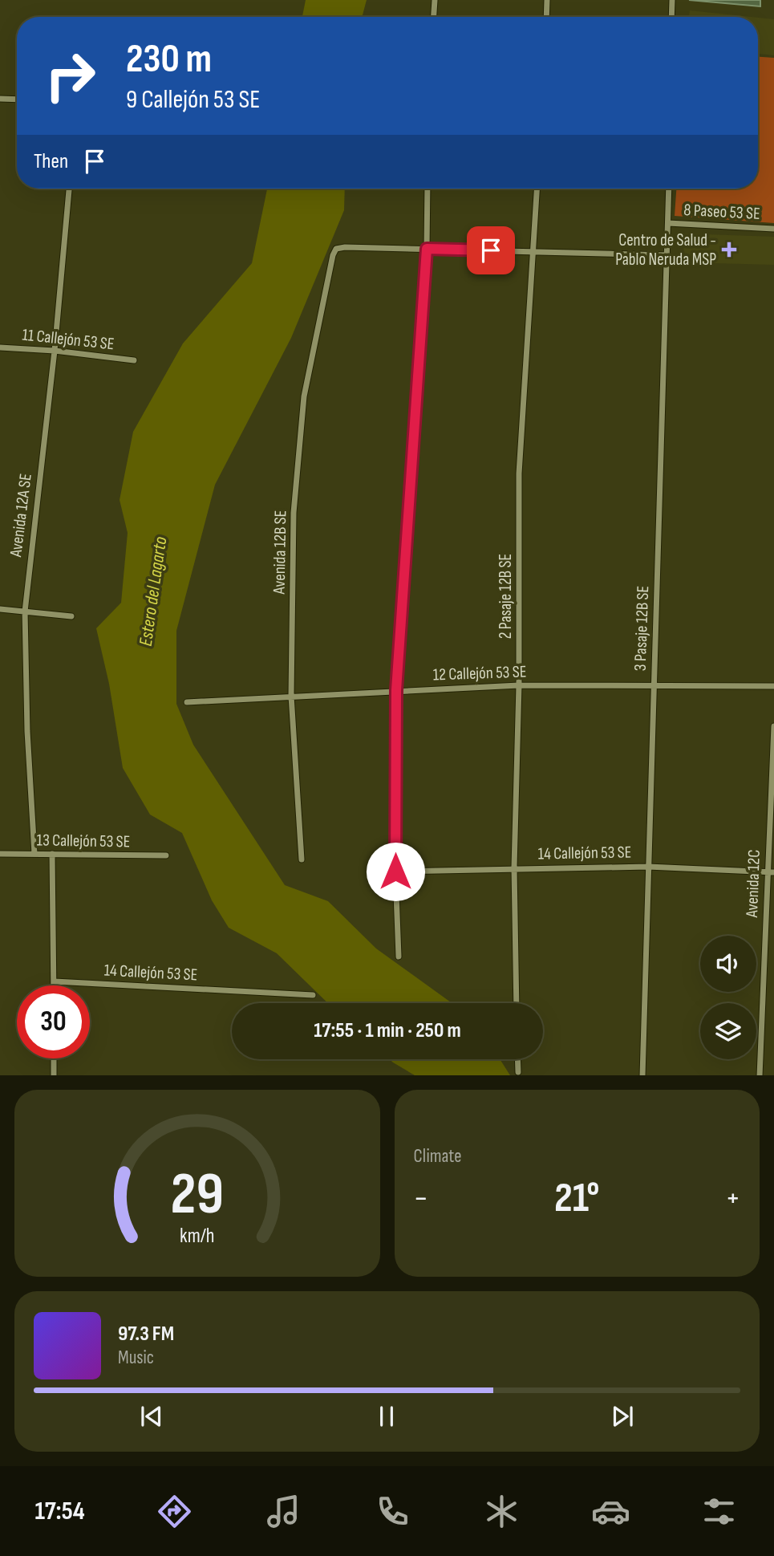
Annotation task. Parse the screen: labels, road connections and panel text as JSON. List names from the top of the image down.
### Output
{
  "streets": {
    "street": [
      "8 Paseo 53 SE",
      "11 Callejón 53 SE",
      "Avenida 12A SE",
      "Avenida 12B SE",
      "2 Pasaje 12B SE",
      "3 Pasaje 12B SE",
      "12 Callejón 53 SE",
      "13 Callejón 53 SE",
      "14 Callejón 53 SE",
      "Avenida 12C"
    ]
  },
  "crossings": [
    ["8 Paseo 53 SE", "3 Pasaje 12B SE"],
    ["11 Callejón 53 SE", "Avenida 12A SE"],
    ["Avenida 12A SE", "13 Callejón 53 SE"],
    ["Avenida 12B SE", "12 Callejón 53 SE"],
    ["2 Pasaje 12B SE", "12 Callejón 53 SE"],
    ["2 Pasaje 12B SE", "14 Callejón 53 SE"],
    ["3 Pasaje 12B SE", "12 Callejón 53 SE"],
    ["3 Pasaje 12B SE", "14 Callejón 53 SE"],
    ["14 Callejón 53 SE", "Avenida 12C"]
  ],
  "water": ["Estero del Lagarto"],
  "places": {
    "health": ["Centro de Salud - Pablo Neruda MSP"]
  },
  "page": {
    "turn": ["230 m", "9 Callejón 53 SE"],
    "then": "Then",
    "limit": "30",
    "trip": "17:55 · 1 min · 250 m",
    "tile": "Climate",
    "heat": ["−", "21°", "+"],
    "song": ["97.3 FM", "Music"],
    "tabs": "17:54",
    "gauge": ["29", "km/h"]
  }
}
